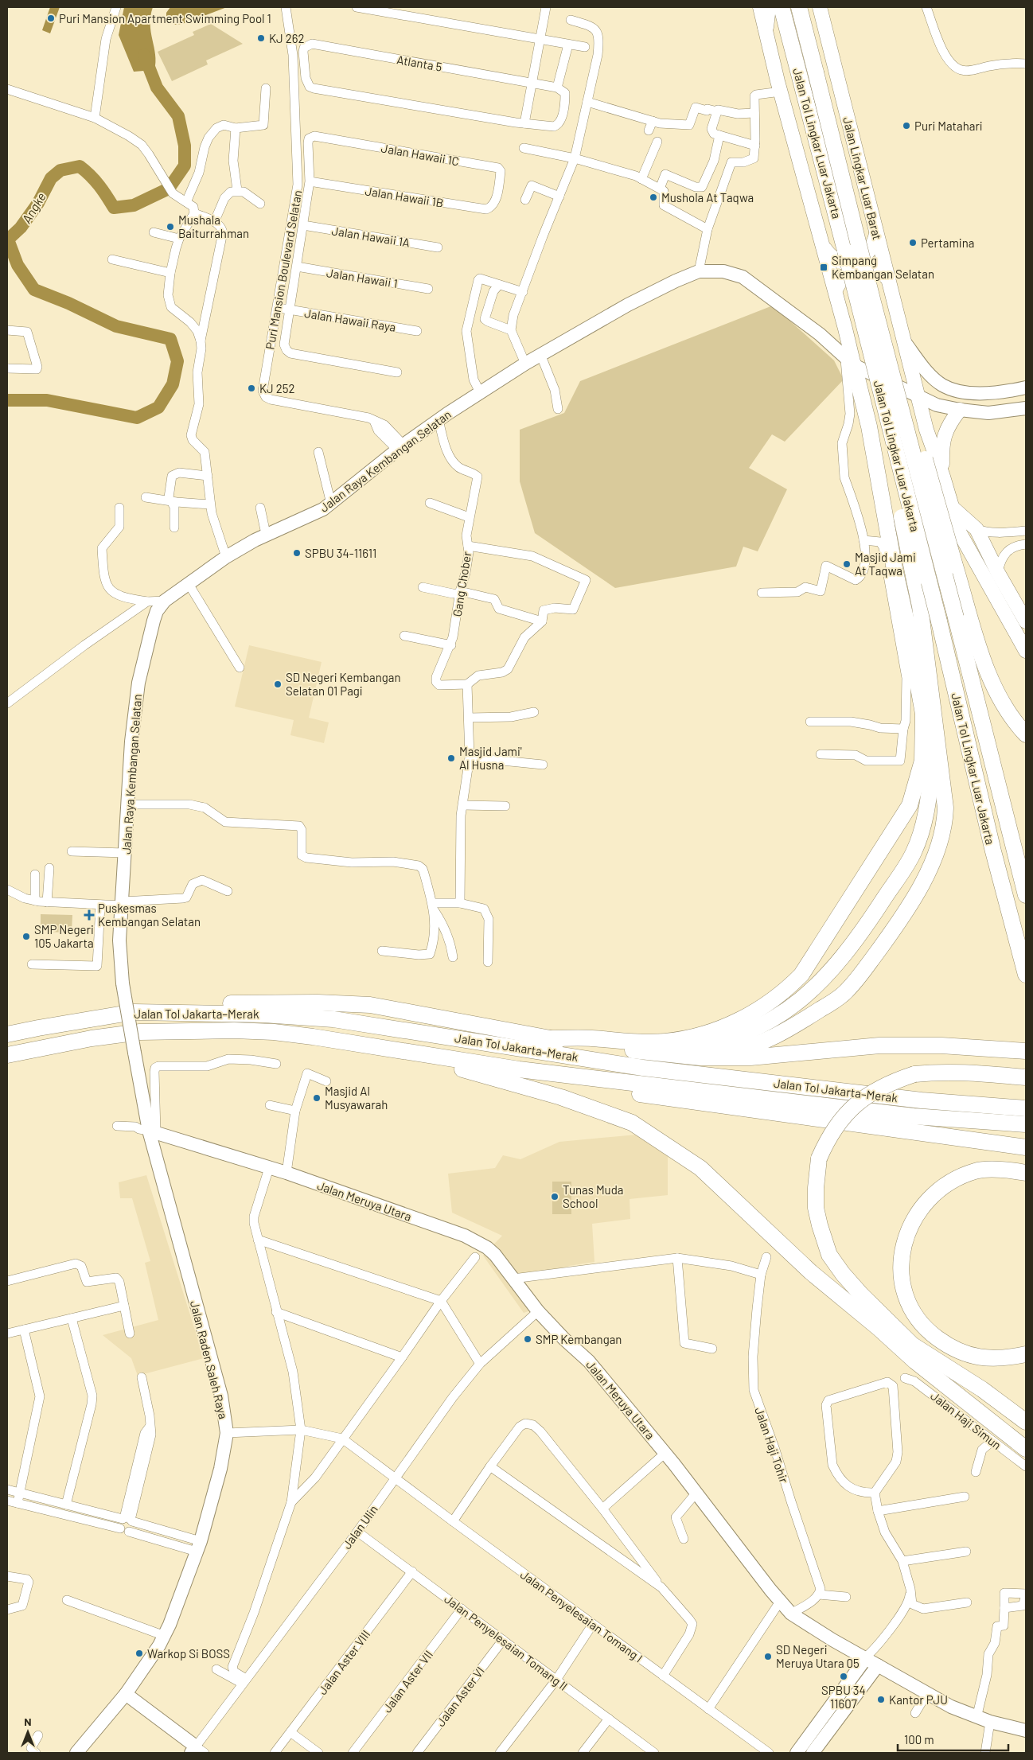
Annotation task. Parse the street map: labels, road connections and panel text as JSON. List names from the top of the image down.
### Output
{
  "streets": {
    "highway": ["Jalan Tol Lingkar Luar Jakarta", "Jalan Tol Jakarta–Merak"],
    "main road": [
      "Jalan Lingkar Luar Barat",
      "Jalan Raya Kembangan Selatan",
      "Jalan Meruya Utara",
      "Jalan Raden Saleh Raya"
    ],
    "street": [
      "Atlanta 5",
      "Jalan Hawaii 1C",
      "Jalan Hawaii 1B",
      "Jalan Hawaii 1A",
      "Puri Mansion Boulevard Selatan",
      "Jalan Hawaii 1",
      "Jalan Hawaii Raya",
      "Gang Chober",
      "Jalan Haji Simun",
      "Jalan Haji Tohir",
      "Jalan Ulin",
      "Jalan Penyelesaian Tomang I",
      "Jalan Penyelesaian Tomang II",
      "Jalan Aster VIII",
      "Jalan Aster VII",
      "Jalan Aster VI"
    ]
  },
  "crossings": [
    ["Jalan Hawaii 1C", "Jalan Hawaii 1B"],
    ["Jalan Lingkar Luar Barat", "Jalan Raya Kembangan Selatan"],
    ["Puri Mansion Boulevard Selatan", "Jalan Hawaii Raya"],
    ["Puri Mansion Boulevard Selatan", "Jalan Raya Kembangan Selatan"],
    ["Jalan Raya Kembangan Selatan", "Gang Chober"],
    ["Jalan Raya Kembangan Selatan", "Jalan Raden Saleh Raya"],
    ["Jalan Meruya Utara", "Jalan Raden Saleh Raya"],
    ["Jalan Meruya Utara", "Jalan Ulin"],
    ["Jalan Ulin", "Jalan Penyelesaian Tomang I"],
    ["Jalan Ulin", "Jalan Penyelesaian Tomang II"],
    ["Jalan Penyelesaian Tomang II", "Jalan Aster VIII"],
    ["Jalan Penyelesaian Tomang II", "Jalan Aster VII"],
    ["Jalan Penyelesaian Tomang II", "Jalan Aster VI"]
  ],
  "water": ["Angke"],
  "places": {
    "other": [
      "Puri Mansion Apartment Swimming Pool 1",
      "KJ 262",
      "Puri Matahari",
      "Mushola At Taqwa",
      "Mushala Baiturrahman",
      "Pertamina",
      "KJ 252",
      "SPBU 34-11611",
      "Masjid Jami At Taqwa",
      "SD Negeri Kembangan Selatan 01 Pagi",
      "Masjid Jami' Al Husna",
      "SMP Negeri 105 Jakarta",
      "Masjid Al Musyawarah",
      "Tunas Muda School",
      "SMP Kembangan",
      "Warkop Si BOSS",
      "SD Negeri Meruya Utara 05",
      "SPBU 34 11607",
      "Kantor PJU"
    ],
    "transit": ["Simpang Kembangan Selatan"],
    "health": ["Puskesmas Kembangan Selatan"]
  },
  "scale_bar": "100 m",
  "north": "top"
}
